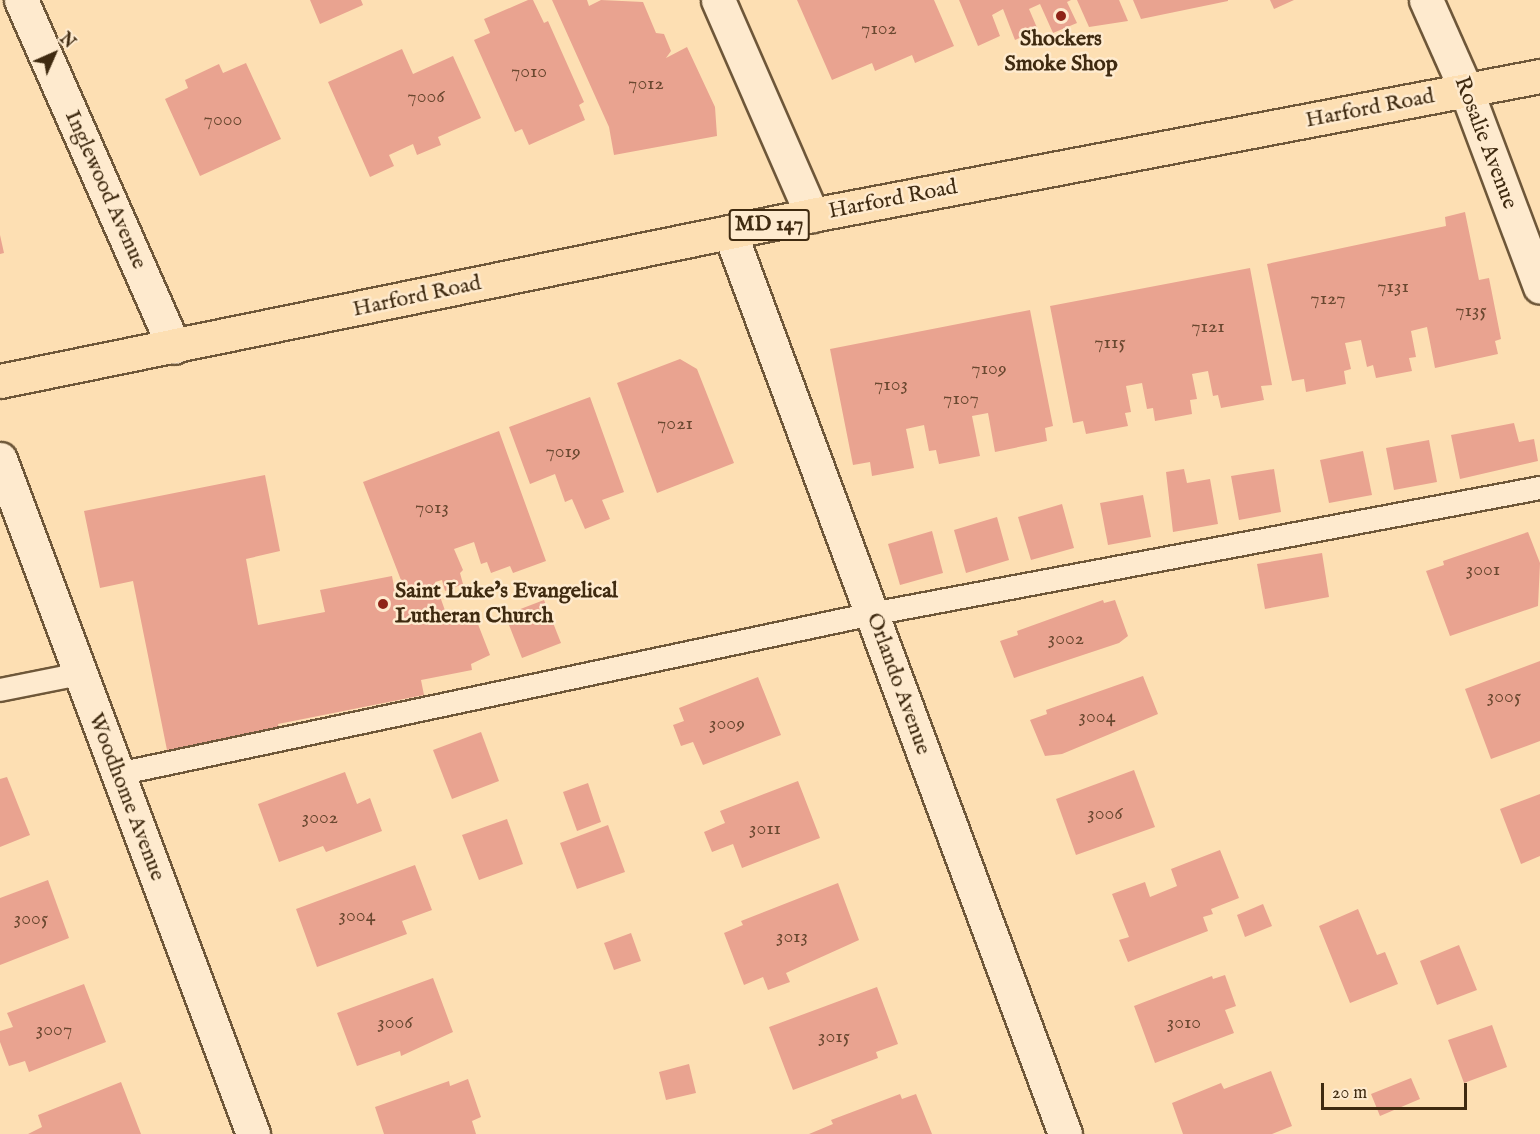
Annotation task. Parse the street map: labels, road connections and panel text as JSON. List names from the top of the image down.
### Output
{
  "streets": {
    "main road": ["Harford Road", "MD 147"],
    "street": [
      "Rosalie Avenue",
      "Inglewood Avenue",
      "Orlando Avenue",
      "Woodhome Avenue"
    ]
  },
  "crossings": [
    ["Harford Road", "Rosalie Avenue"],
    ["Harford Road", "Inglewood Avenue"],
    ["Harford Road", "Orlando Avenue"]
  ],
  "places": ["Shockers Smoke Shop", "Saint Luke's Evangelical Lutheran Church"],
  "house_numbers": [
    "7102",
    "7010",
    "7012",
    "7006",
    "7000",
    "7131",
    "7127",
    "7135",
    "7121",
    "7115",
    "7109",
    "7103",
    "7107",
    "7021",
    "7019",
    "7013",
    "3001",
    "3002",
    "3005",
    "3004",
    "3009",
    "3006",
    "3002",
    "3011",
    "3004",
    "3005",
    "3013",
    "3006",
    "3010",
    "3007",
    "3015"
  ],
  "scale_bar": "20 m",
  "north": "top right"
}
